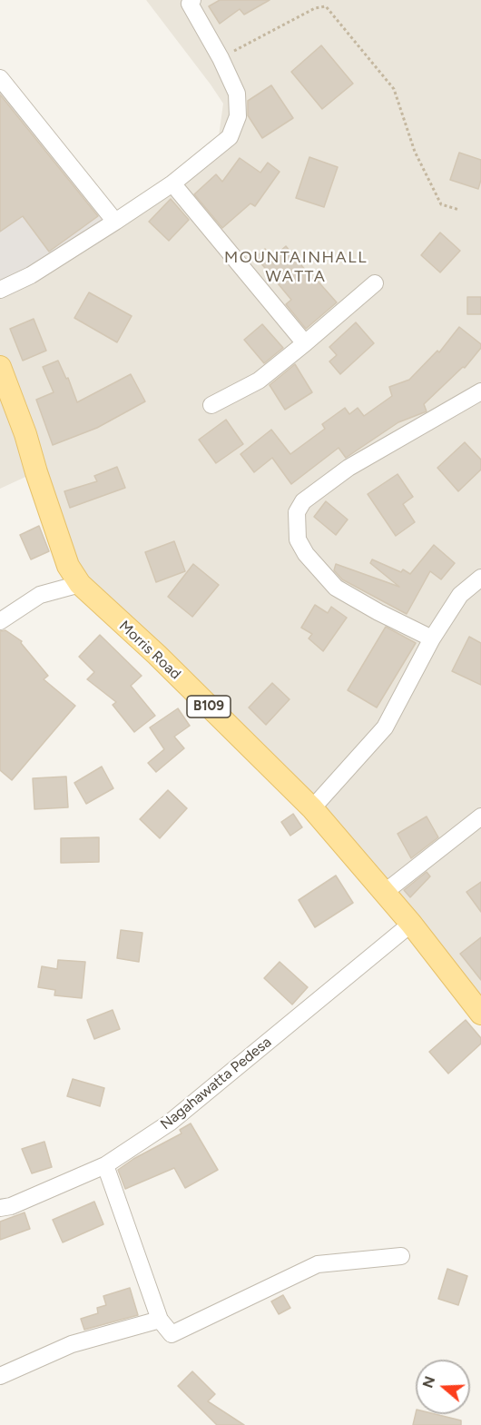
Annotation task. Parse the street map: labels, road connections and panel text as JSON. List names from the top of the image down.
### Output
{
  "streets": {
    "main road": ["Morris Road", "B109"],
    "street": ["Nagahawatta Pedesa"]
  },
  "crossings": [
    ["Morris Road", "Nagahawatta Pedesa"]
  ],
  "districts": ["MOUNTAINHALL WATTA"],
  "north": "left"
}
